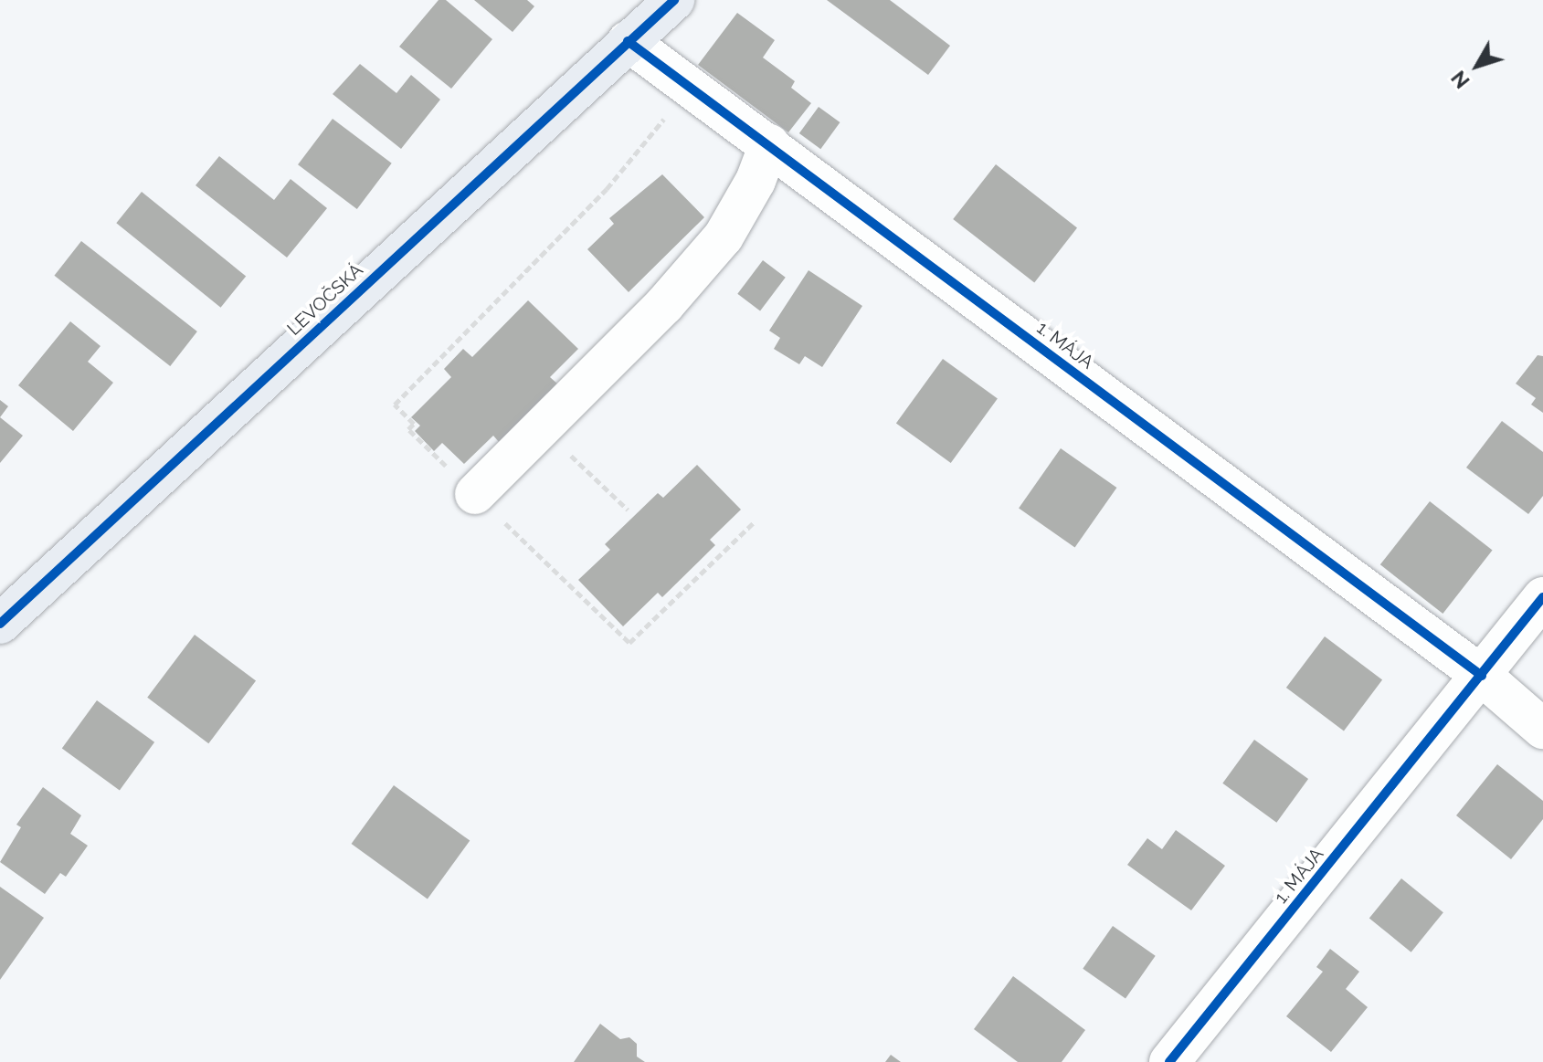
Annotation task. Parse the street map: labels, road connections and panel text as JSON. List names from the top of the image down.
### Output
{
  "streets": {
    "main road": ["LEVOČSKÁ"],
    "street": ["1. MÁJA"]
  },
  "crossings": [
    ["LEVOČSKÁ", "1. MÁJA"]
  ],
  "north": "bottom left"
}
